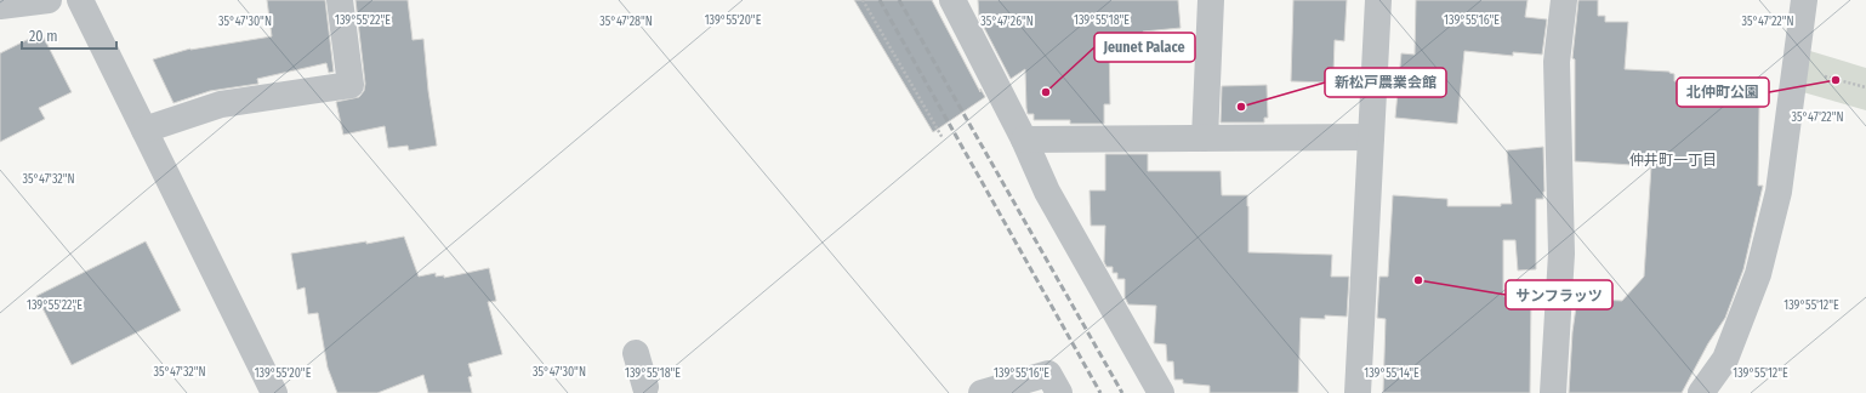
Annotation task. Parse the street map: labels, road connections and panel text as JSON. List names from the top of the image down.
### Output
{
  "districts": ["仲井町一丁目"],
  "places": [
    "北仲町公園",
    "Jeunet Palace",
    "新松戸農業会館",
    "サンフラッツ"
  ],
  "scale_bar": "20 m",
  "coordinates": [
    "139°55'22\"E",
    "139°55'20\"E",
    "139°55'18\"E",
    "139°55'16\"E",
    "35°47'30\"N",
    "35°47'28\"N",
    "35°47'26\"N",
    "35°47'22\"N",
    "35°47'32\"N",
    "139°55'12\"E",
    "139°55'14\"E"
  ]
}
